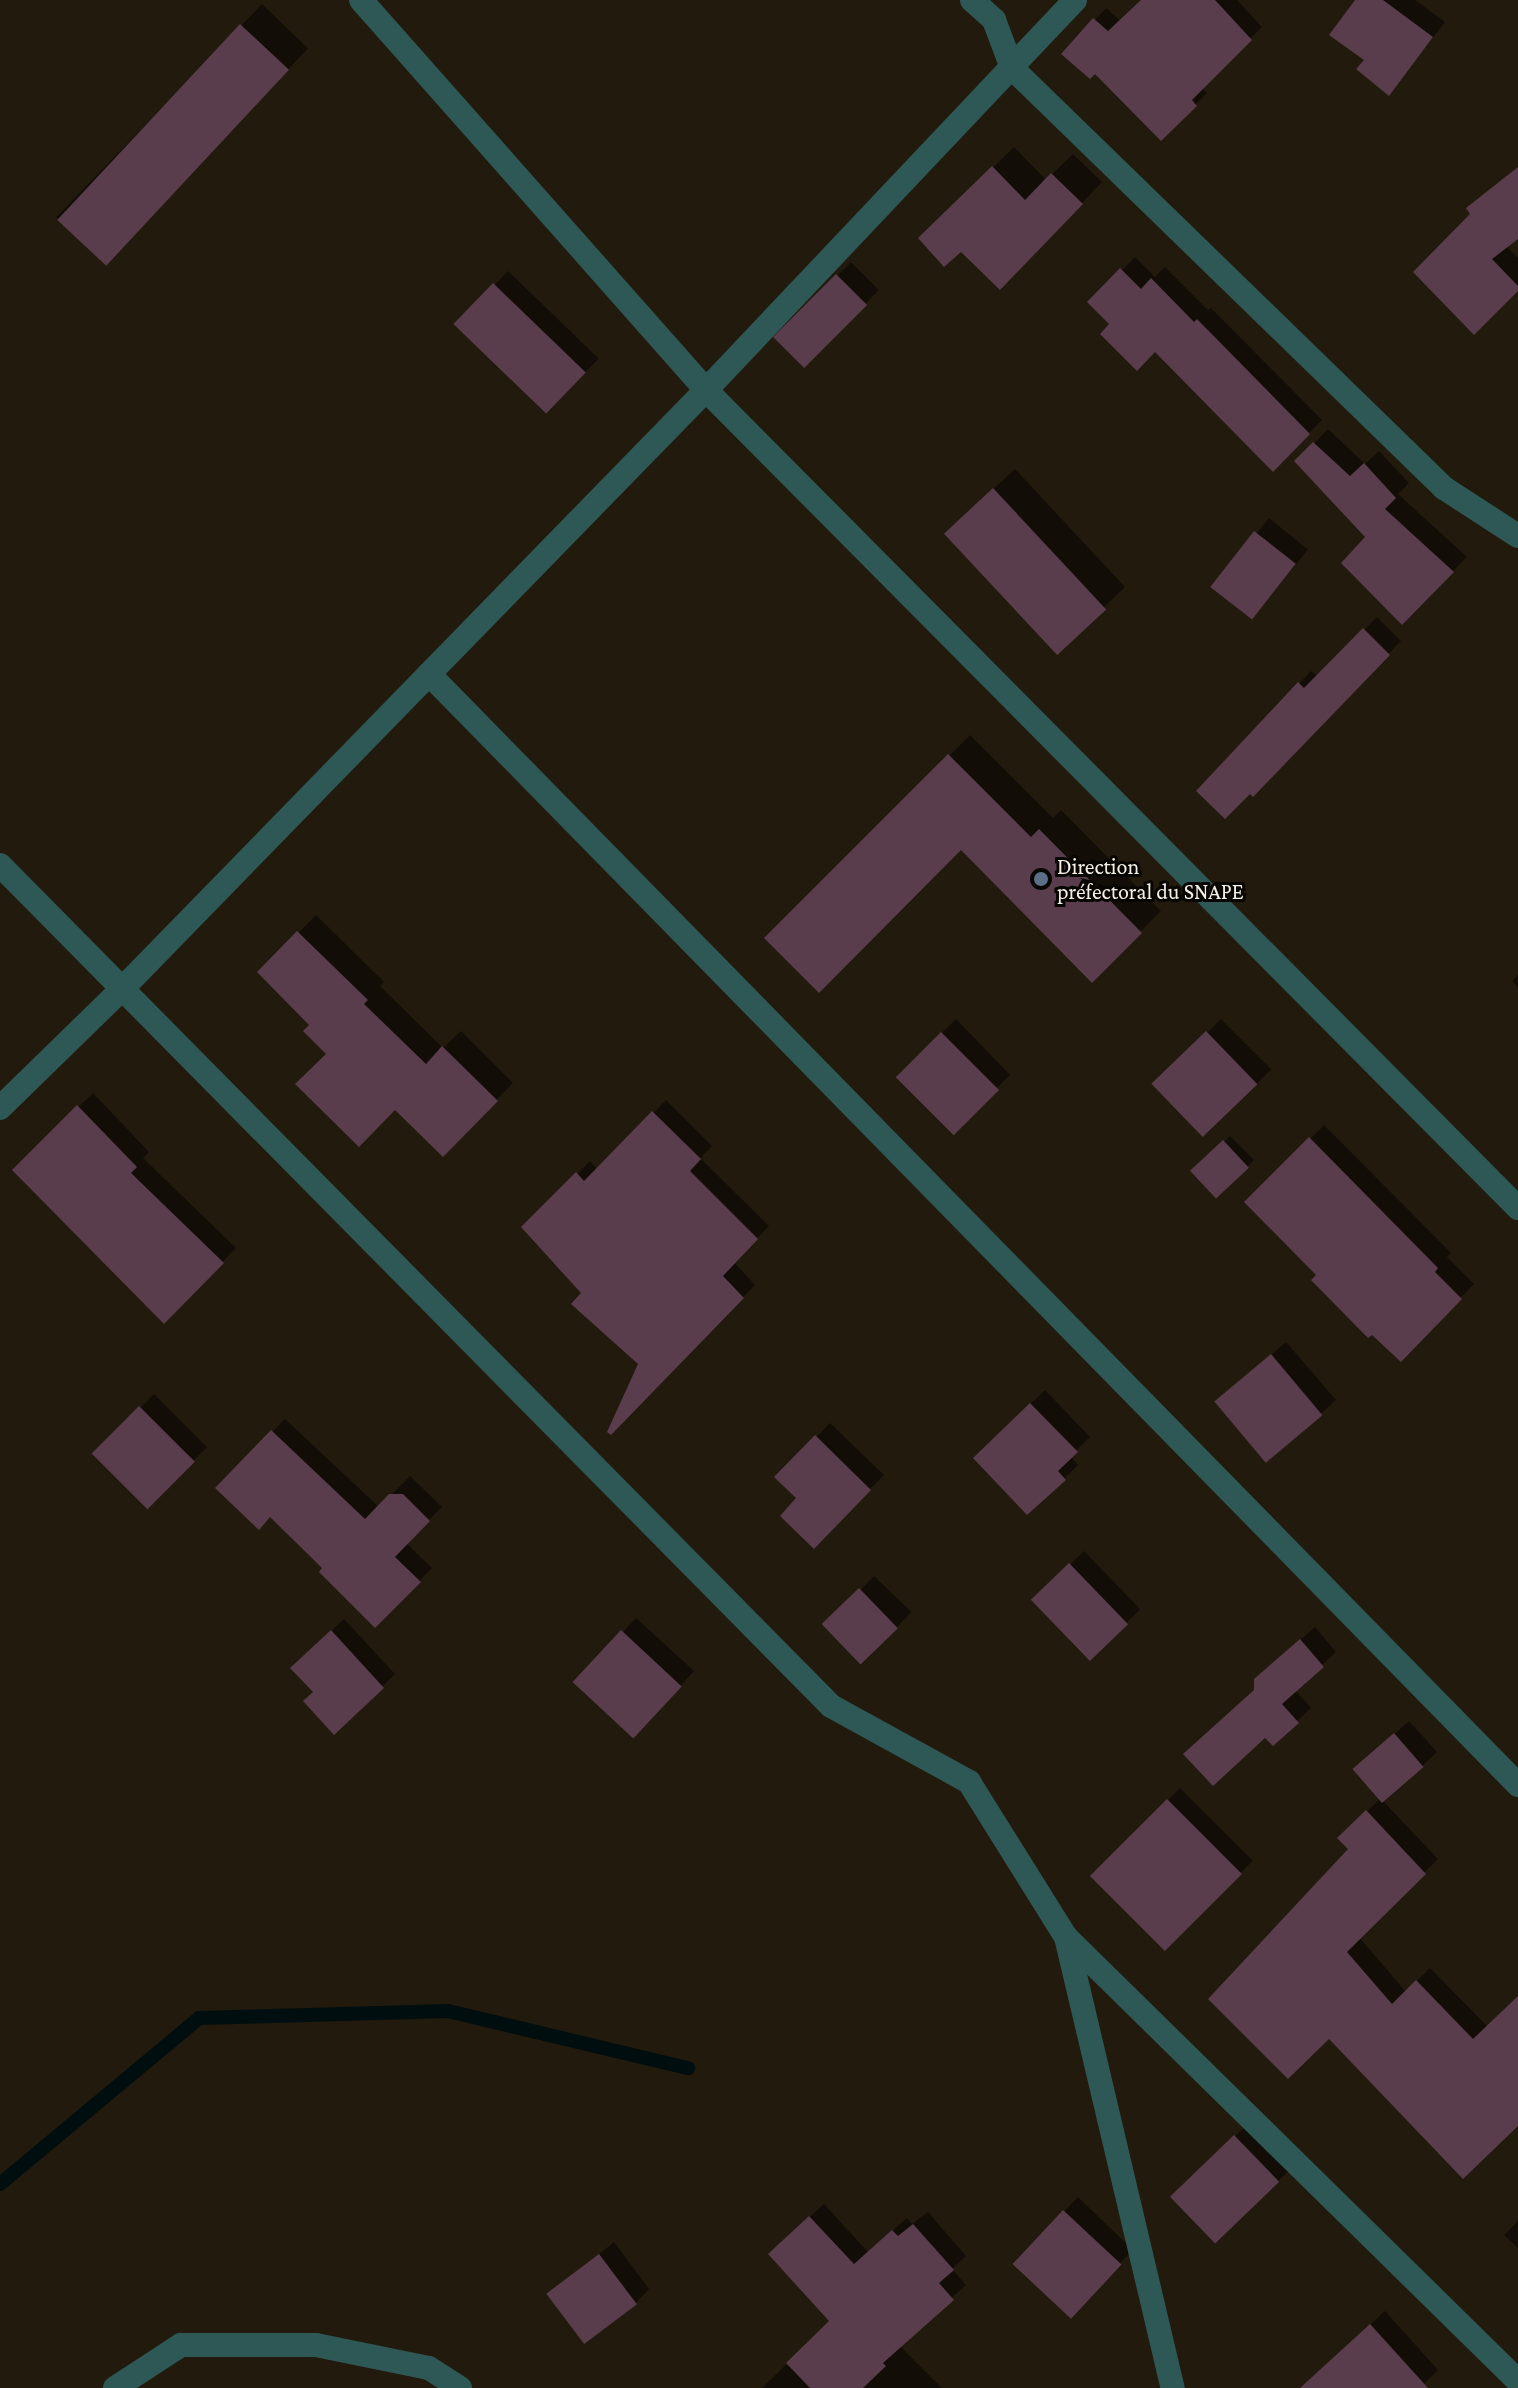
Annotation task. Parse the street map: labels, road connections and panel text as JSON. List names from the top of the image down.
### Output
{
  "places": ["Direction préfectoral du SNAPE"]
}
